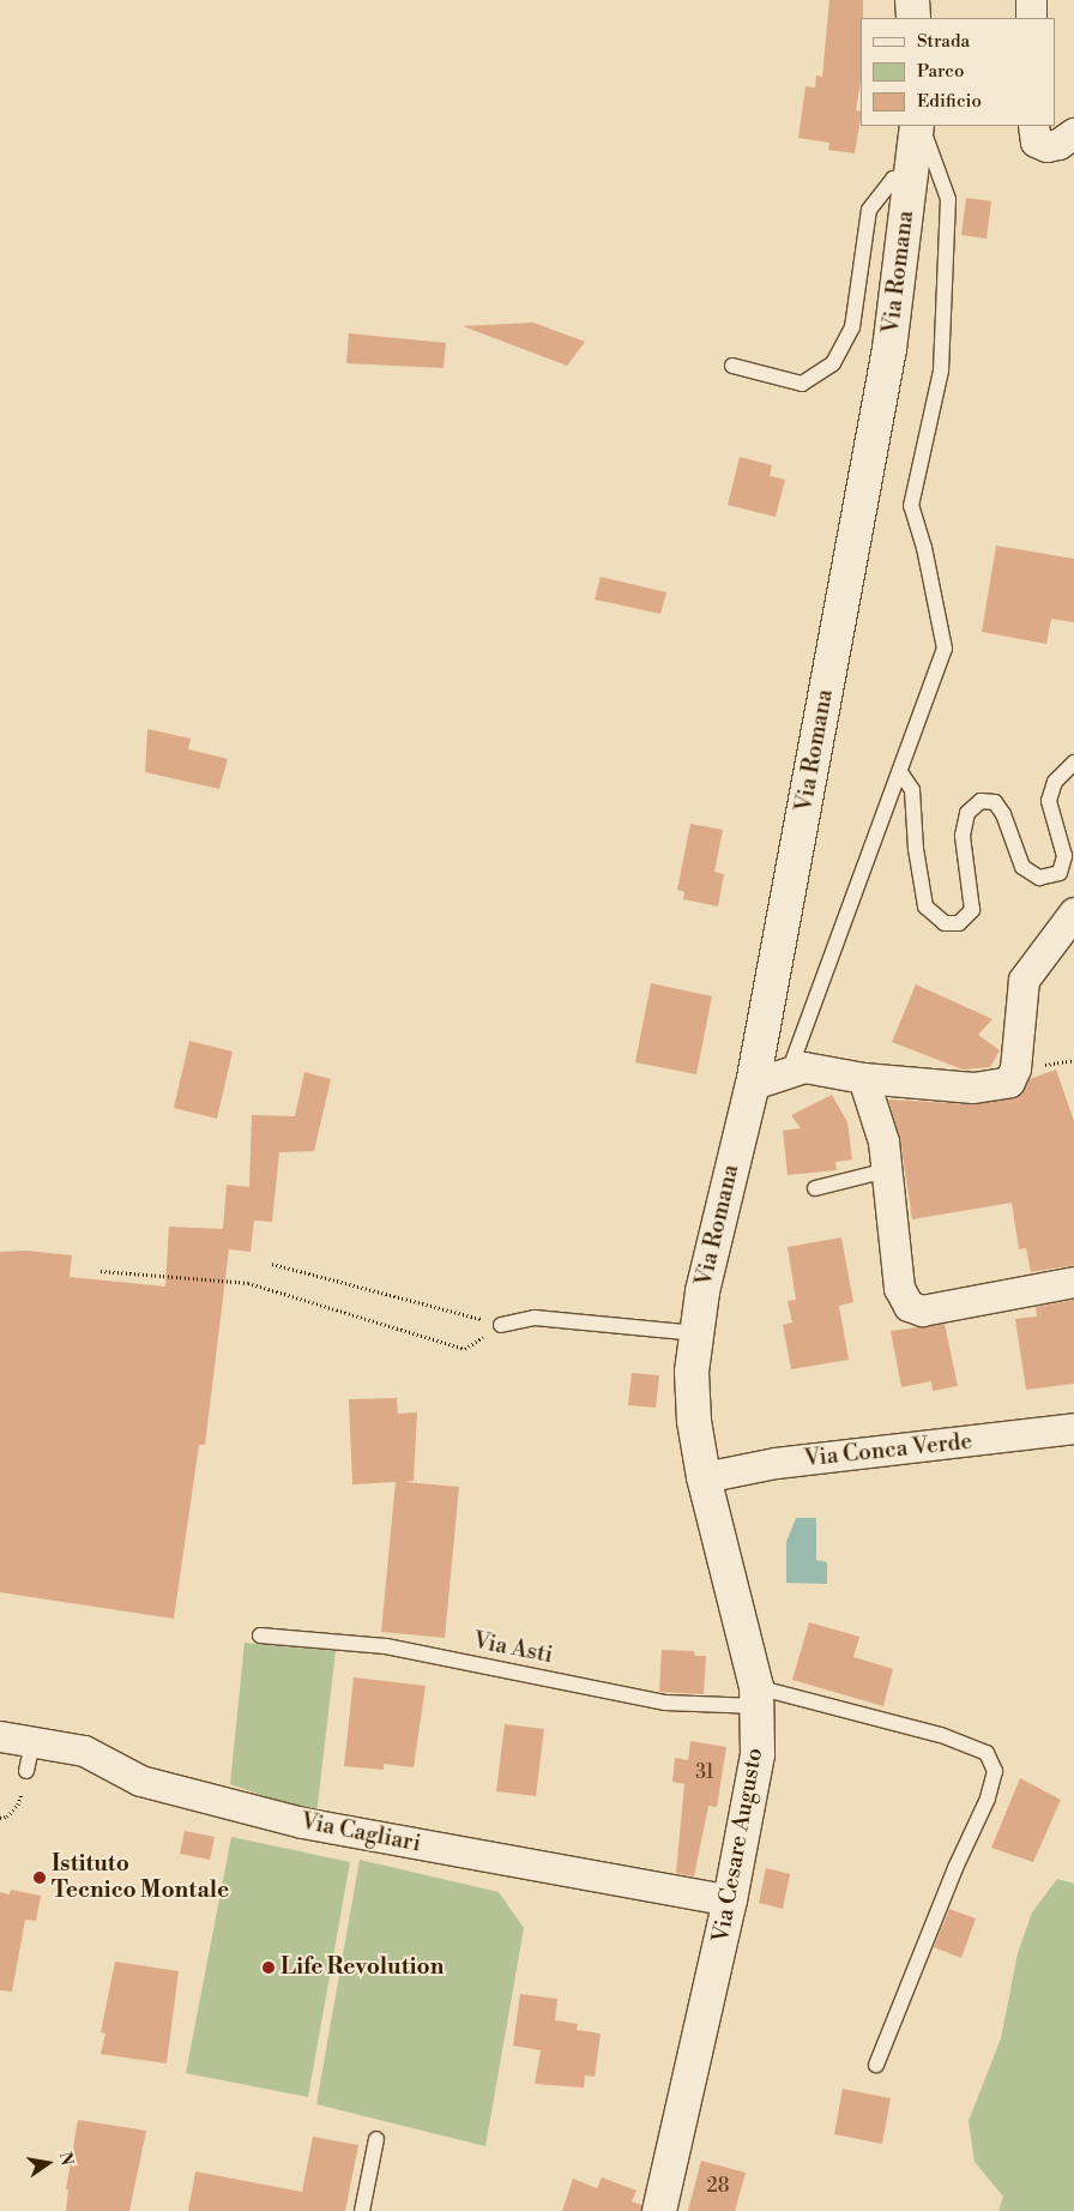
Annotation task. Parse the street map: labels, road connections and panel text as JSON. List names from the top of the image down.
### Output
{
  "streets": {
    "street": [
      "Via Romana",
      "Via Conca Verde",
      "Via Cagliari",
      "Via Cesare Augusto"
    ],
    "lane": ["Via Asti"]
  },
  "crossings": [
    ["Via Romana", "Via Cesare Augusto"],
    ["Via Conca Verde", "Via Cesare Augusto"],
    ["Via Asti", "Via Cesare Augusto"],
    ["Via Cagliari", "Via Cesare Augusto"]
  ],
  "places": ["Istituto Tecnico Montale", "Life Revolution"],
  "house_numbers": ["31", "28"],
  "legend": ["Strada", "Parco", "Edificio"],
  "north": "right"
}
